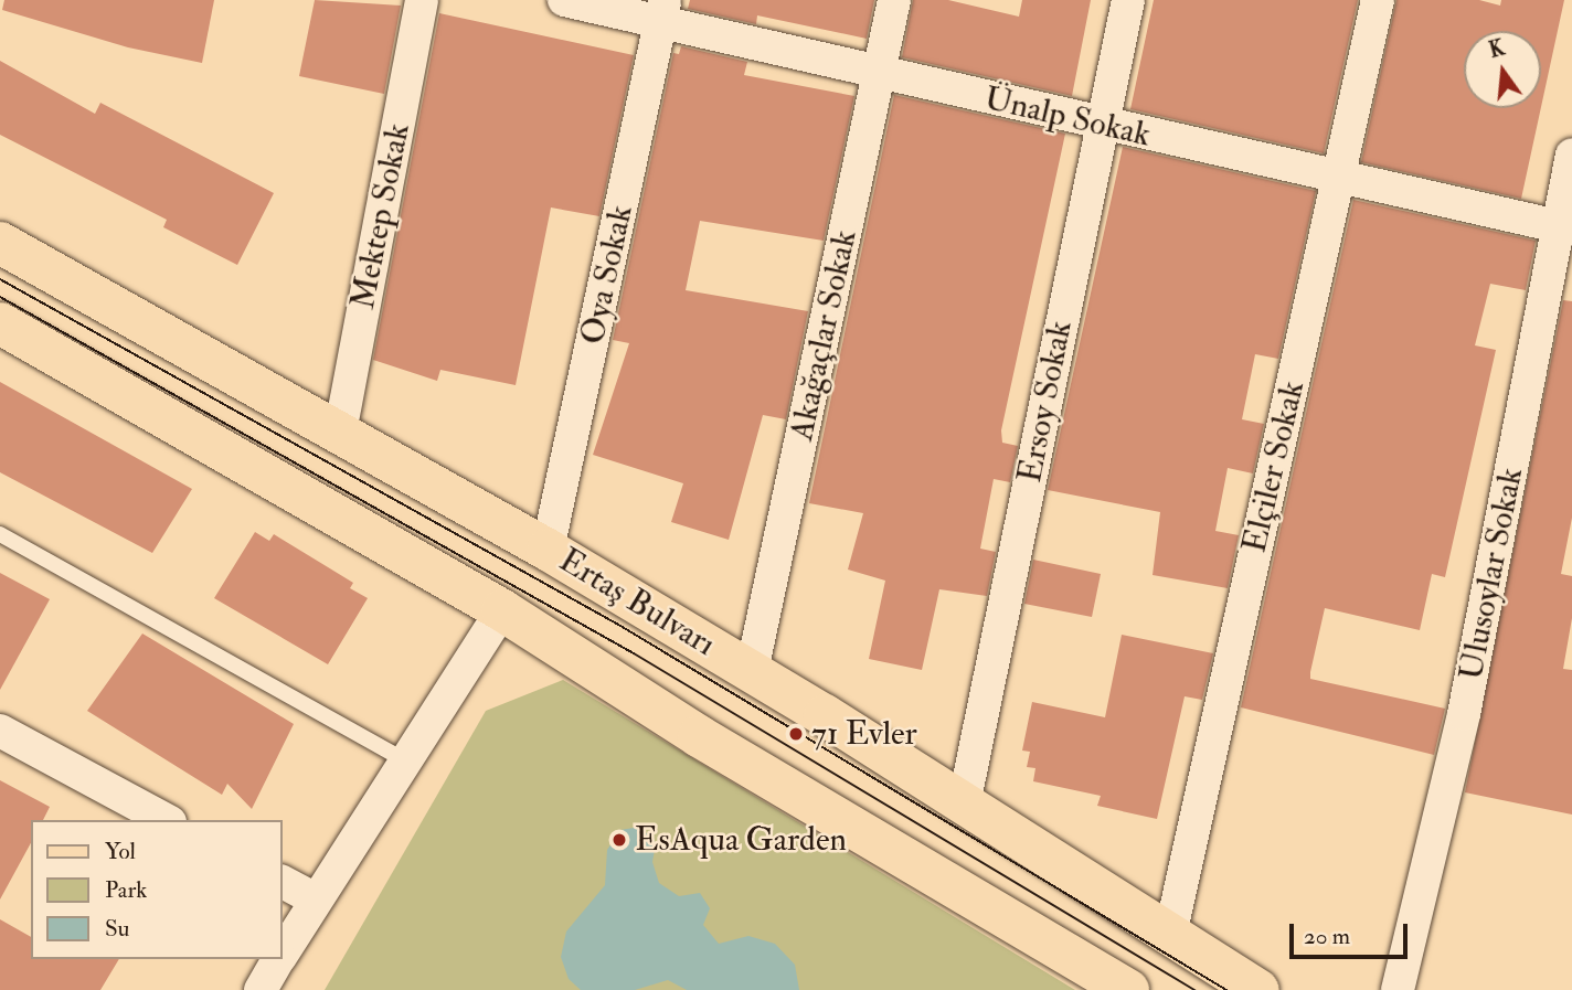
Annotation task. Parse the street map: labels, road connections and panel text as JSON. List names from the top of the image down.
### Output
{
  "streets": {
    "main road": ["Ertaş Bulvarı"],
    "street": [
      "Ünalp Sokak",
      "Mektep Sokak",
      "Oya Sokak",
      "Akağaçlar Sokak",
      "Ersoy Sokak",
      "Elçiler Sokak",
      "Ulusoylar Sokak"
    ]
  },
  "crossings": [
    ["Ünalp Sokak", "Oya Sokak"],
    ["Ünalp Sokak", "Akağaçlar Sokak"],
    ["Ünalp Sokak", "Ersoy Sokak"],
    ["Ünalp Sokak", "Elçiler Sokak"],
    ["Ünalp Sokak", "Ulusoylar Sokak"],
    ["Mektep Sokak", "Ertaş Bulvarı"],
    ["Oya Sokak", "Ertaş Bulvarı"],
    ["Akağaçlar Sokak", "Ertaş Bulvarı"],
    ["Ersoy Sokak", "Ertaş Bulvarı"],
    ["Elçiler Sokak", "Ertaş Bulvarı"]
  ],
  "places": ["71 Evler", "EsAqua Garden"],
  "legend": ["Yol", "Park", "Su"],
  "scale_bar": "20 m",
  "north": "top"
}
